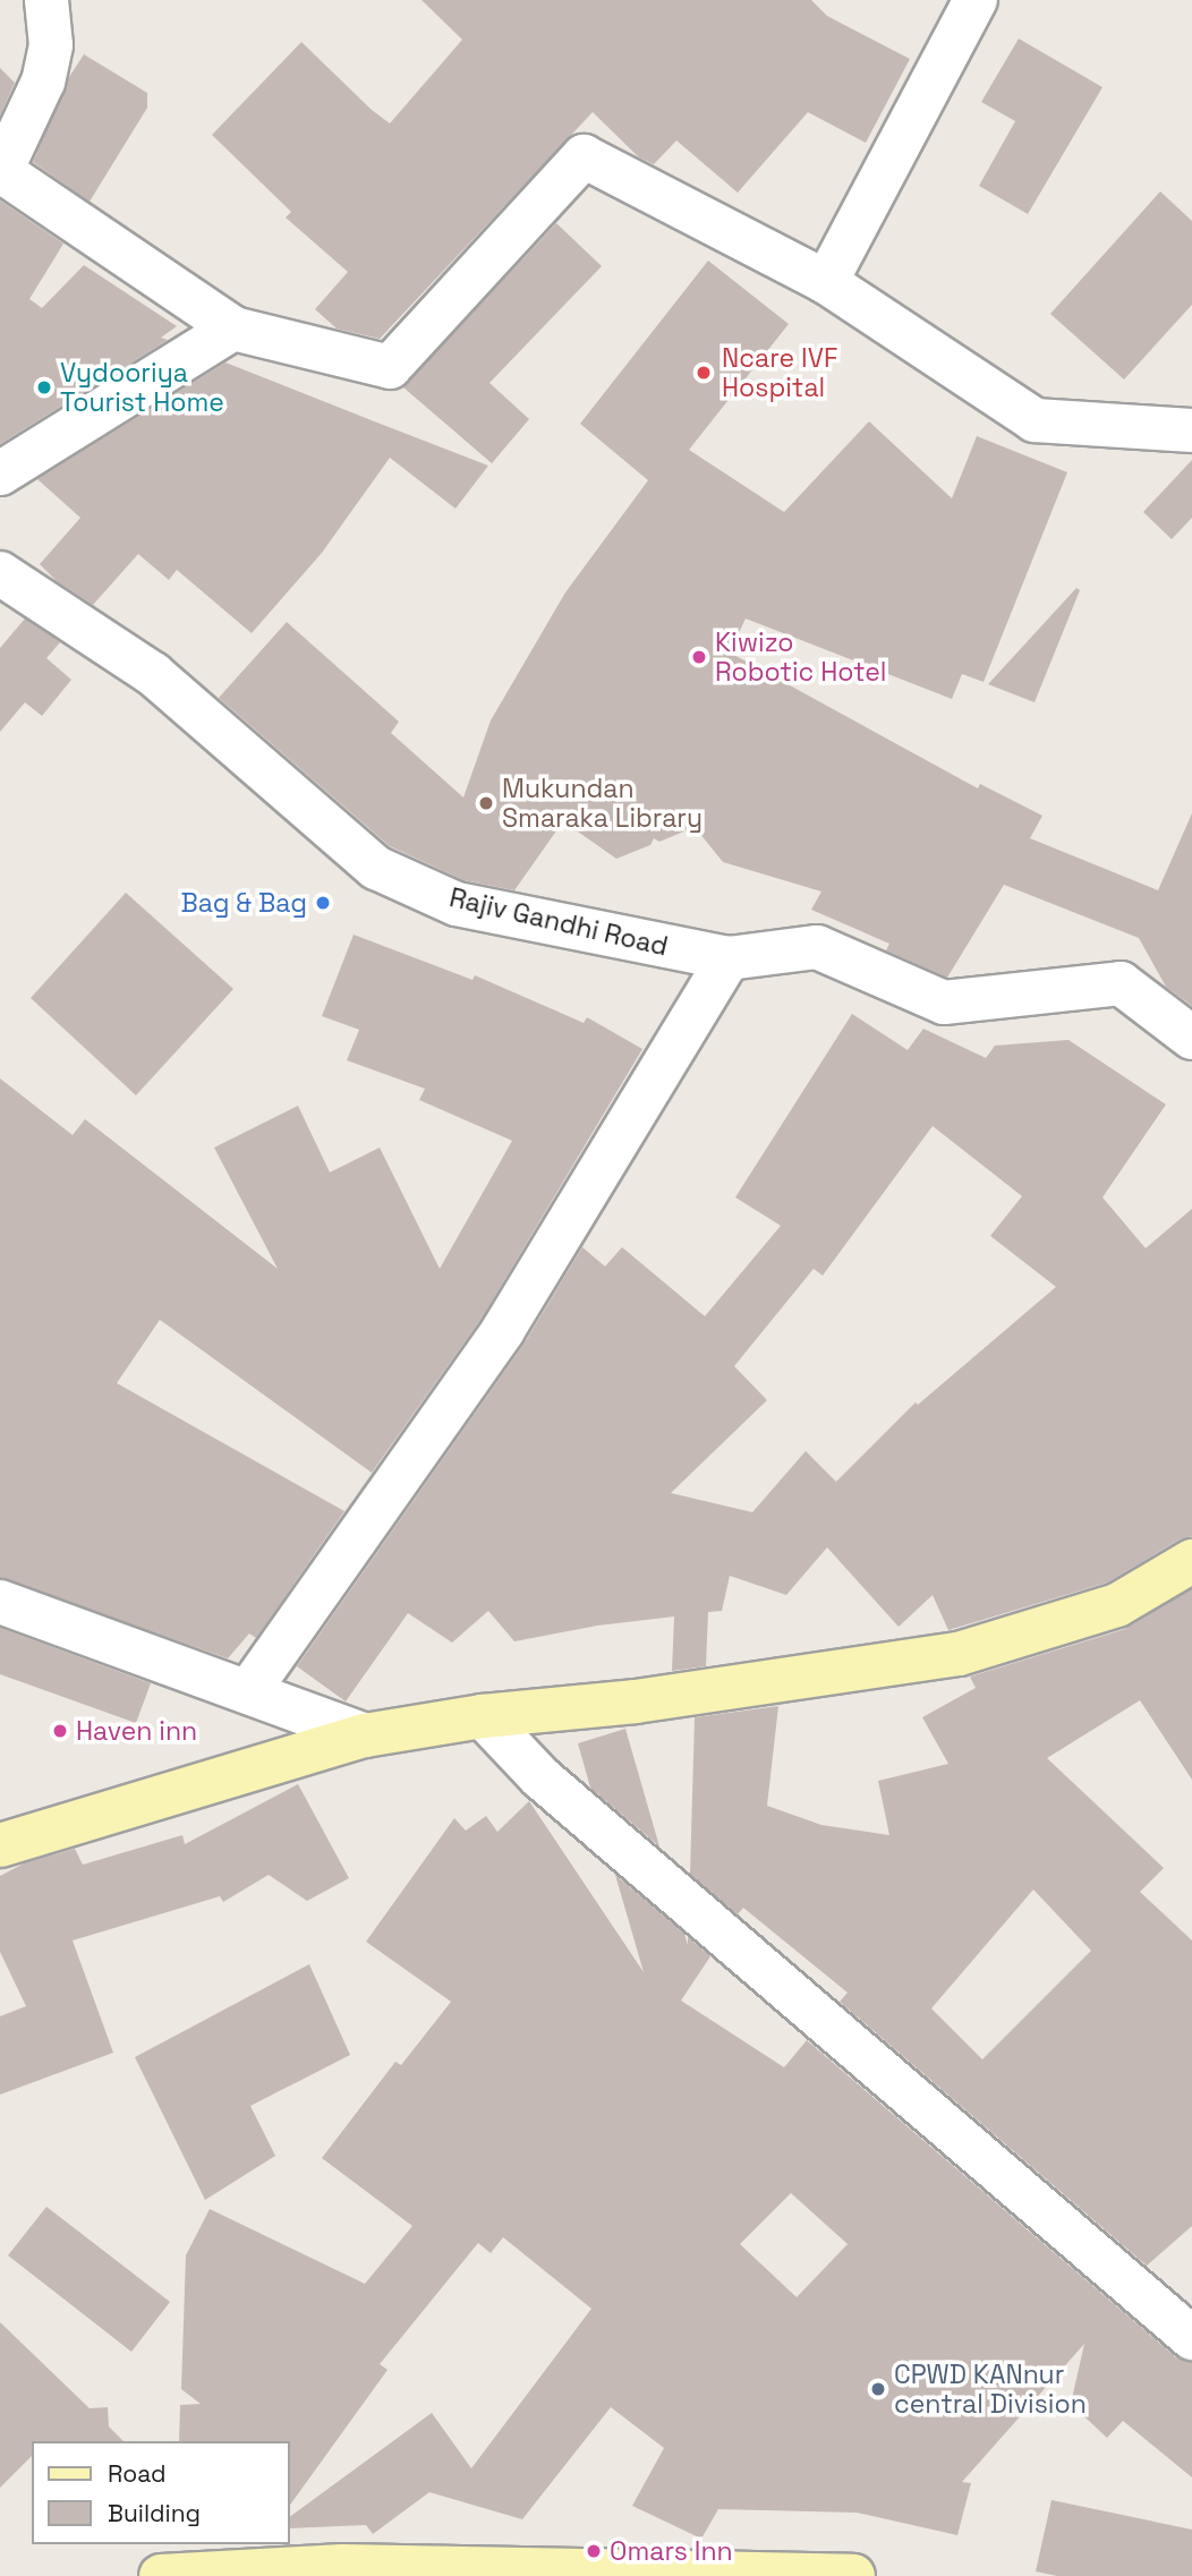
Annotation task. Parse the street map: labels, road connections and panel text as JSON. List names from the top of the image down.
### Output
{
  "streets": {
    "street": ["Rajiv Gandhi Road"]
  },
  "places": [
    "Ncare IVF Hospital",
    "Vydooriya Tourist Home",
    "Kiwizo Robotic Hotel",
    "Mukundan Smaraka Library",
    "Bag & Bag",
    "Haven inn",
    "CPWD KANnur central Division",
    "Omars Inn"
  ],
  "legend": ["Road", "Building"]
}
